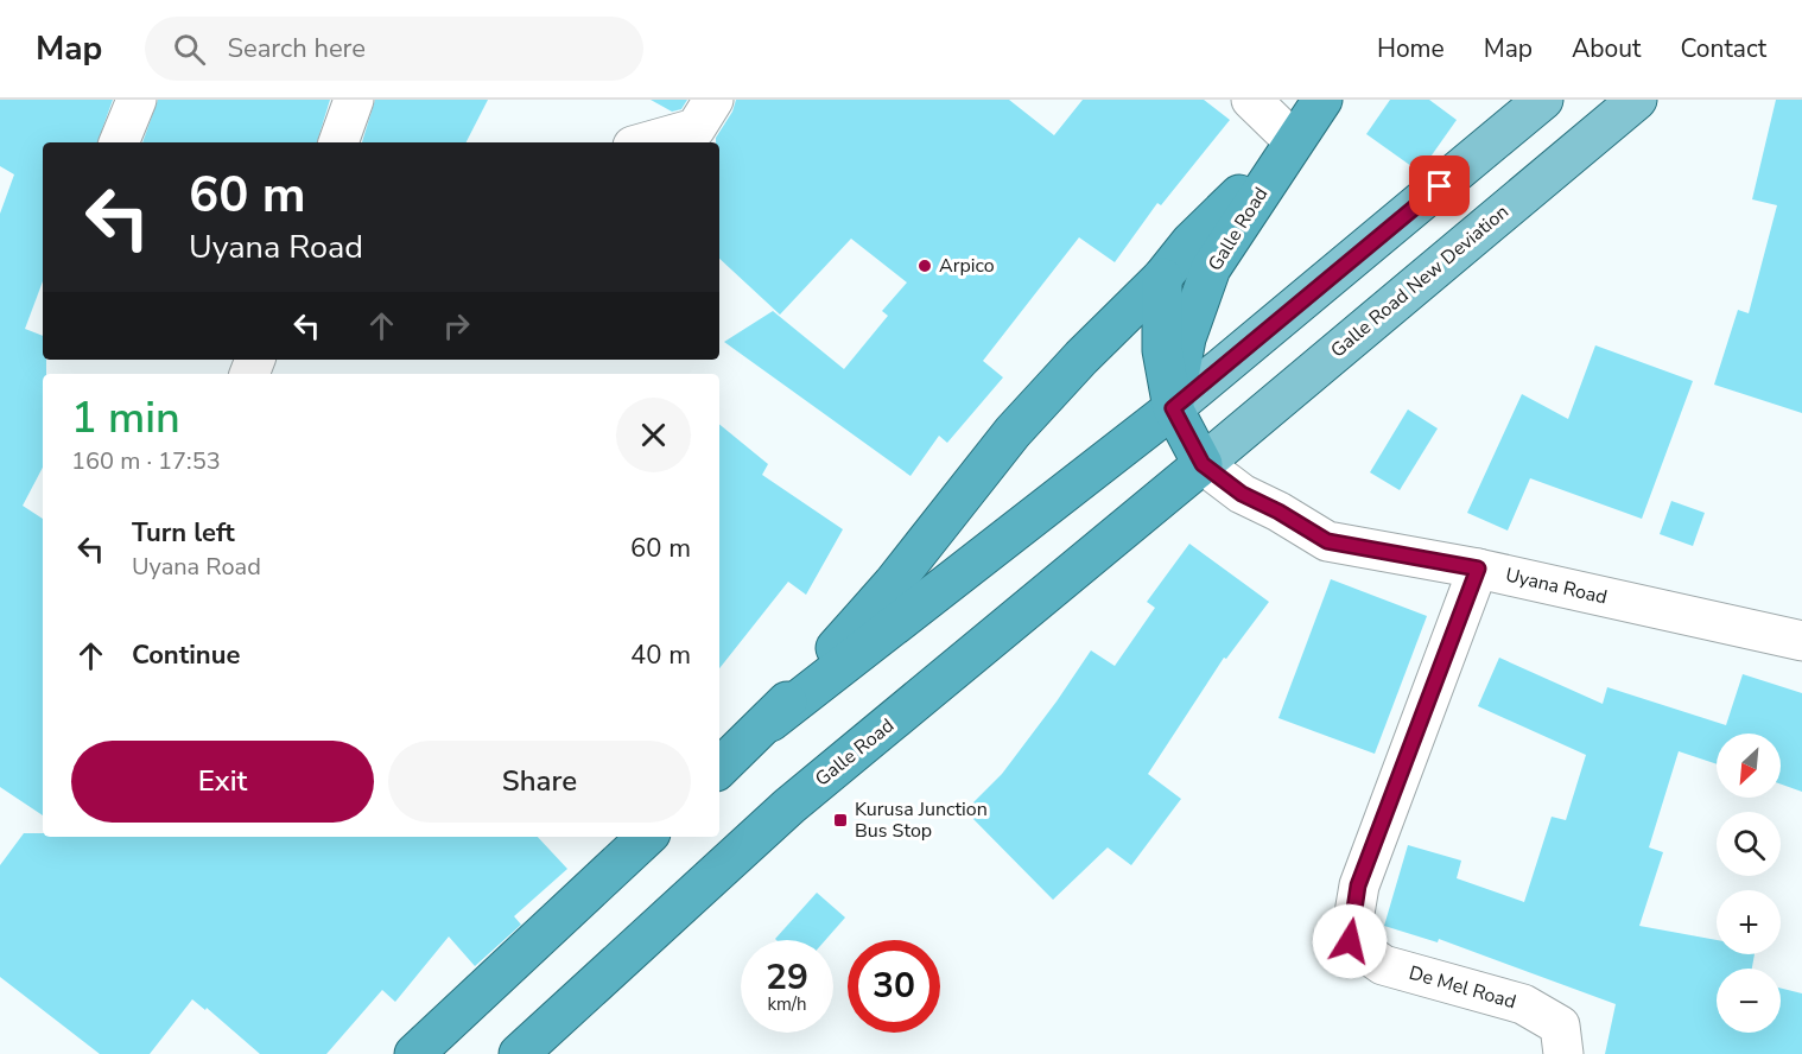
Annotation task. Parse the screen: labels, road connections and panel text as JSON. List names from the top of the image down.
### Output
{
  "streets": {
    "highway": ["Galle Road"],
    "main road": ["Galle Road New Deviation"],
    "street": ["Uyana Road", "De Mel Road"]
  },
  "crossings": [
    ["Galle Road", "Galle Road New Deviation"],
    ["Galle Road", "Uyana Road"],
    ["Galle Road New Deviation", "Uyana Road"],
    ["Uyana Road", "De Mel Road"]
  ],
  "places": {
    "other": ["Arpico"],
    "transit": ["Kurusa Junction Bus Stop"]
  },
  "north": "bottom left",
  "page": {
    "header": "Map",
    "search": "Search here",
    "nav": [
      "Home",
      "Map",
      "About",
      "Contact"
    ],
    "turn": ["60 m", "Uyana Road"],
    "heading": ["1 min", "160 m · 17:53"],
    "list": [
      {
        "name": "Turn left",
        "note": "Uyana Road",
        "value": "60 m"
      },
      {
        "name": "Continue",
        "value": "40 m"
      }
    ],
    "buttons": ["Exit", "Share"],
    "map_buttons": ["+", "−"],
    "speed": "29 km/h",
    "limit": "30"
  }
}
